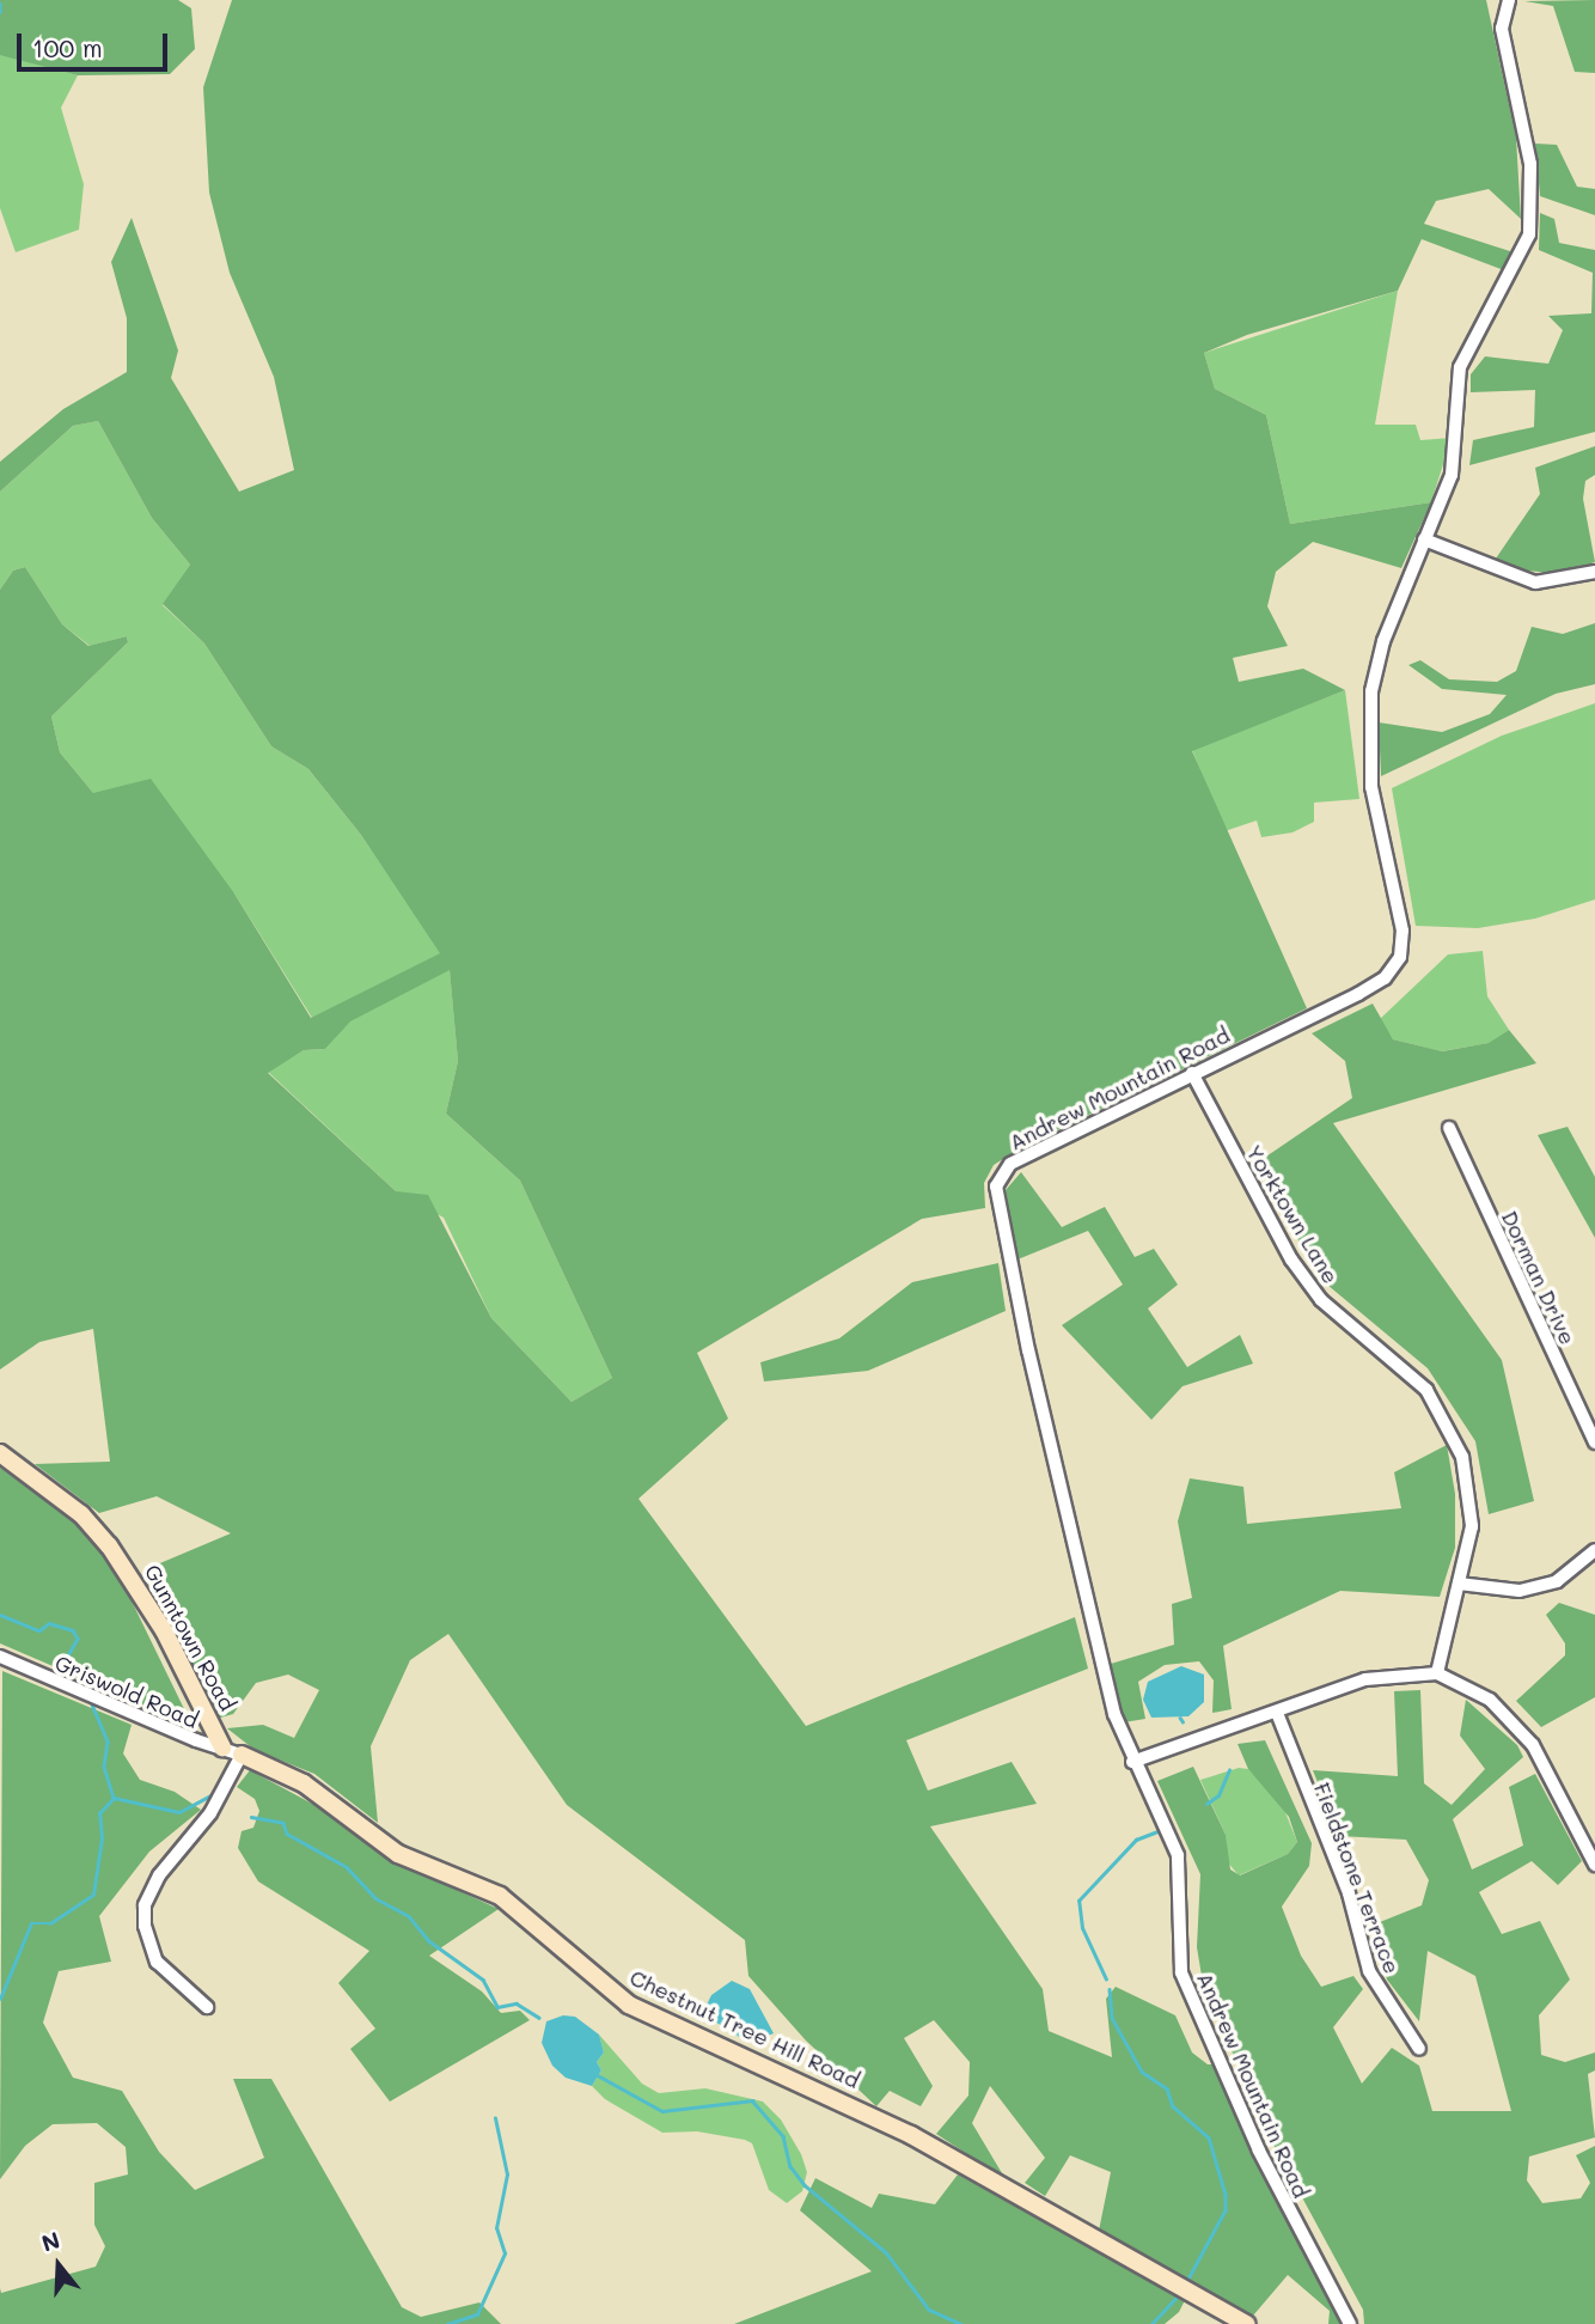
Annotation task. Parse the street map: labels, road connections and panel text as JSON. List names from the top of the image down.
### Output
{
  "streets": {
    "street": [
      "Andrew Mountain Road",
      "Yorktown Lane",
      "Dorman Drive",
      "Gunntown Road",
      "Griswold Road",
      "Fieldstone Terrace",
      "Chestnut Tree Hill Road"
    ]
  },
  "crossings": [
    ["Andrew Mountain Road", "Yorktown Lane"],
    ["Gunntown Road", "Griswold Road"],
    ["Griswold Road", "Chestnut Tree Hill Road"]
  ],
  "scale_bar": "100 m",
  "north": "top"
}
